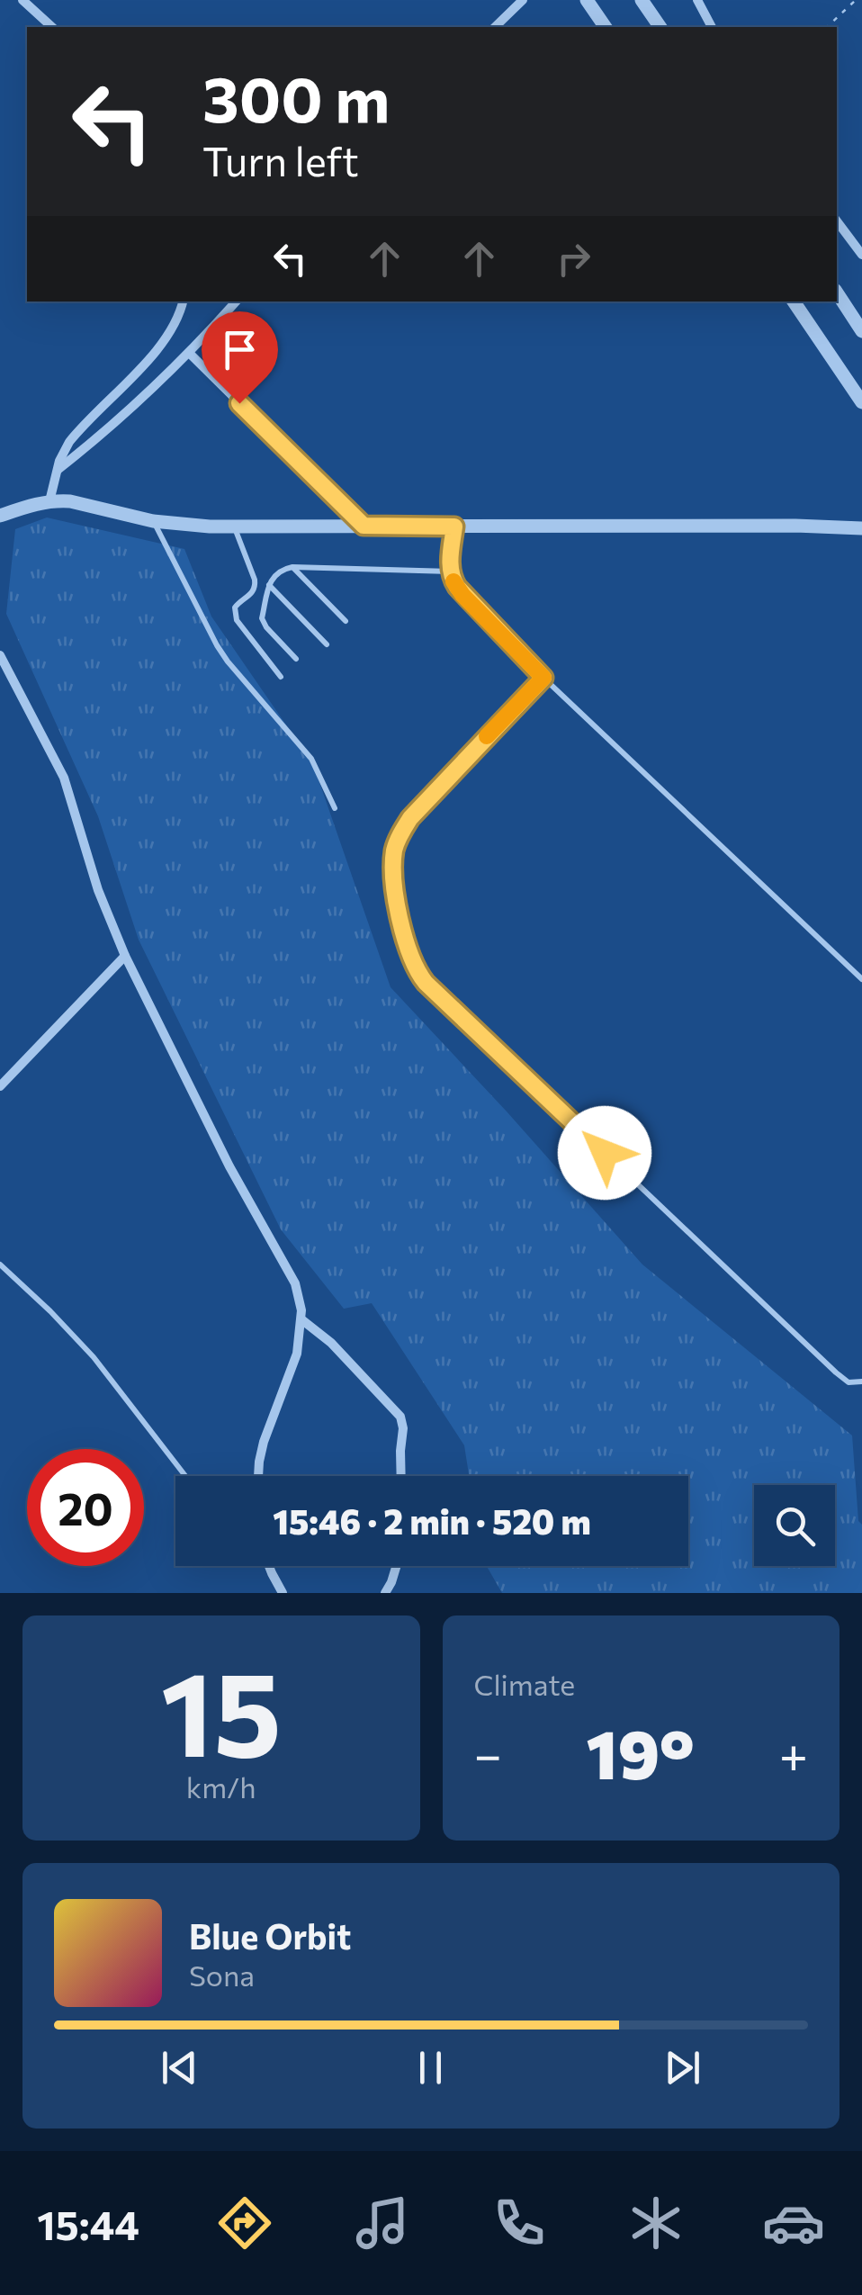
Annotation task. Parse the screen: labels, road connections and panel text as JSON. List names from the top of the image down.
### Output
{
  "page": {
    "turn": ["300 m", "Turn left"],
    "limit": "20",
    "trip": "15:46 · 2 min · 520 m",
    "tile": [
      ["15", "km/h"],
      "Climate"
    ],
    "heat": ["−", "19°", "+"],
    "song": ["Blue Orbit", "Sona"],
    "tabs": "15:44"
  }
}
